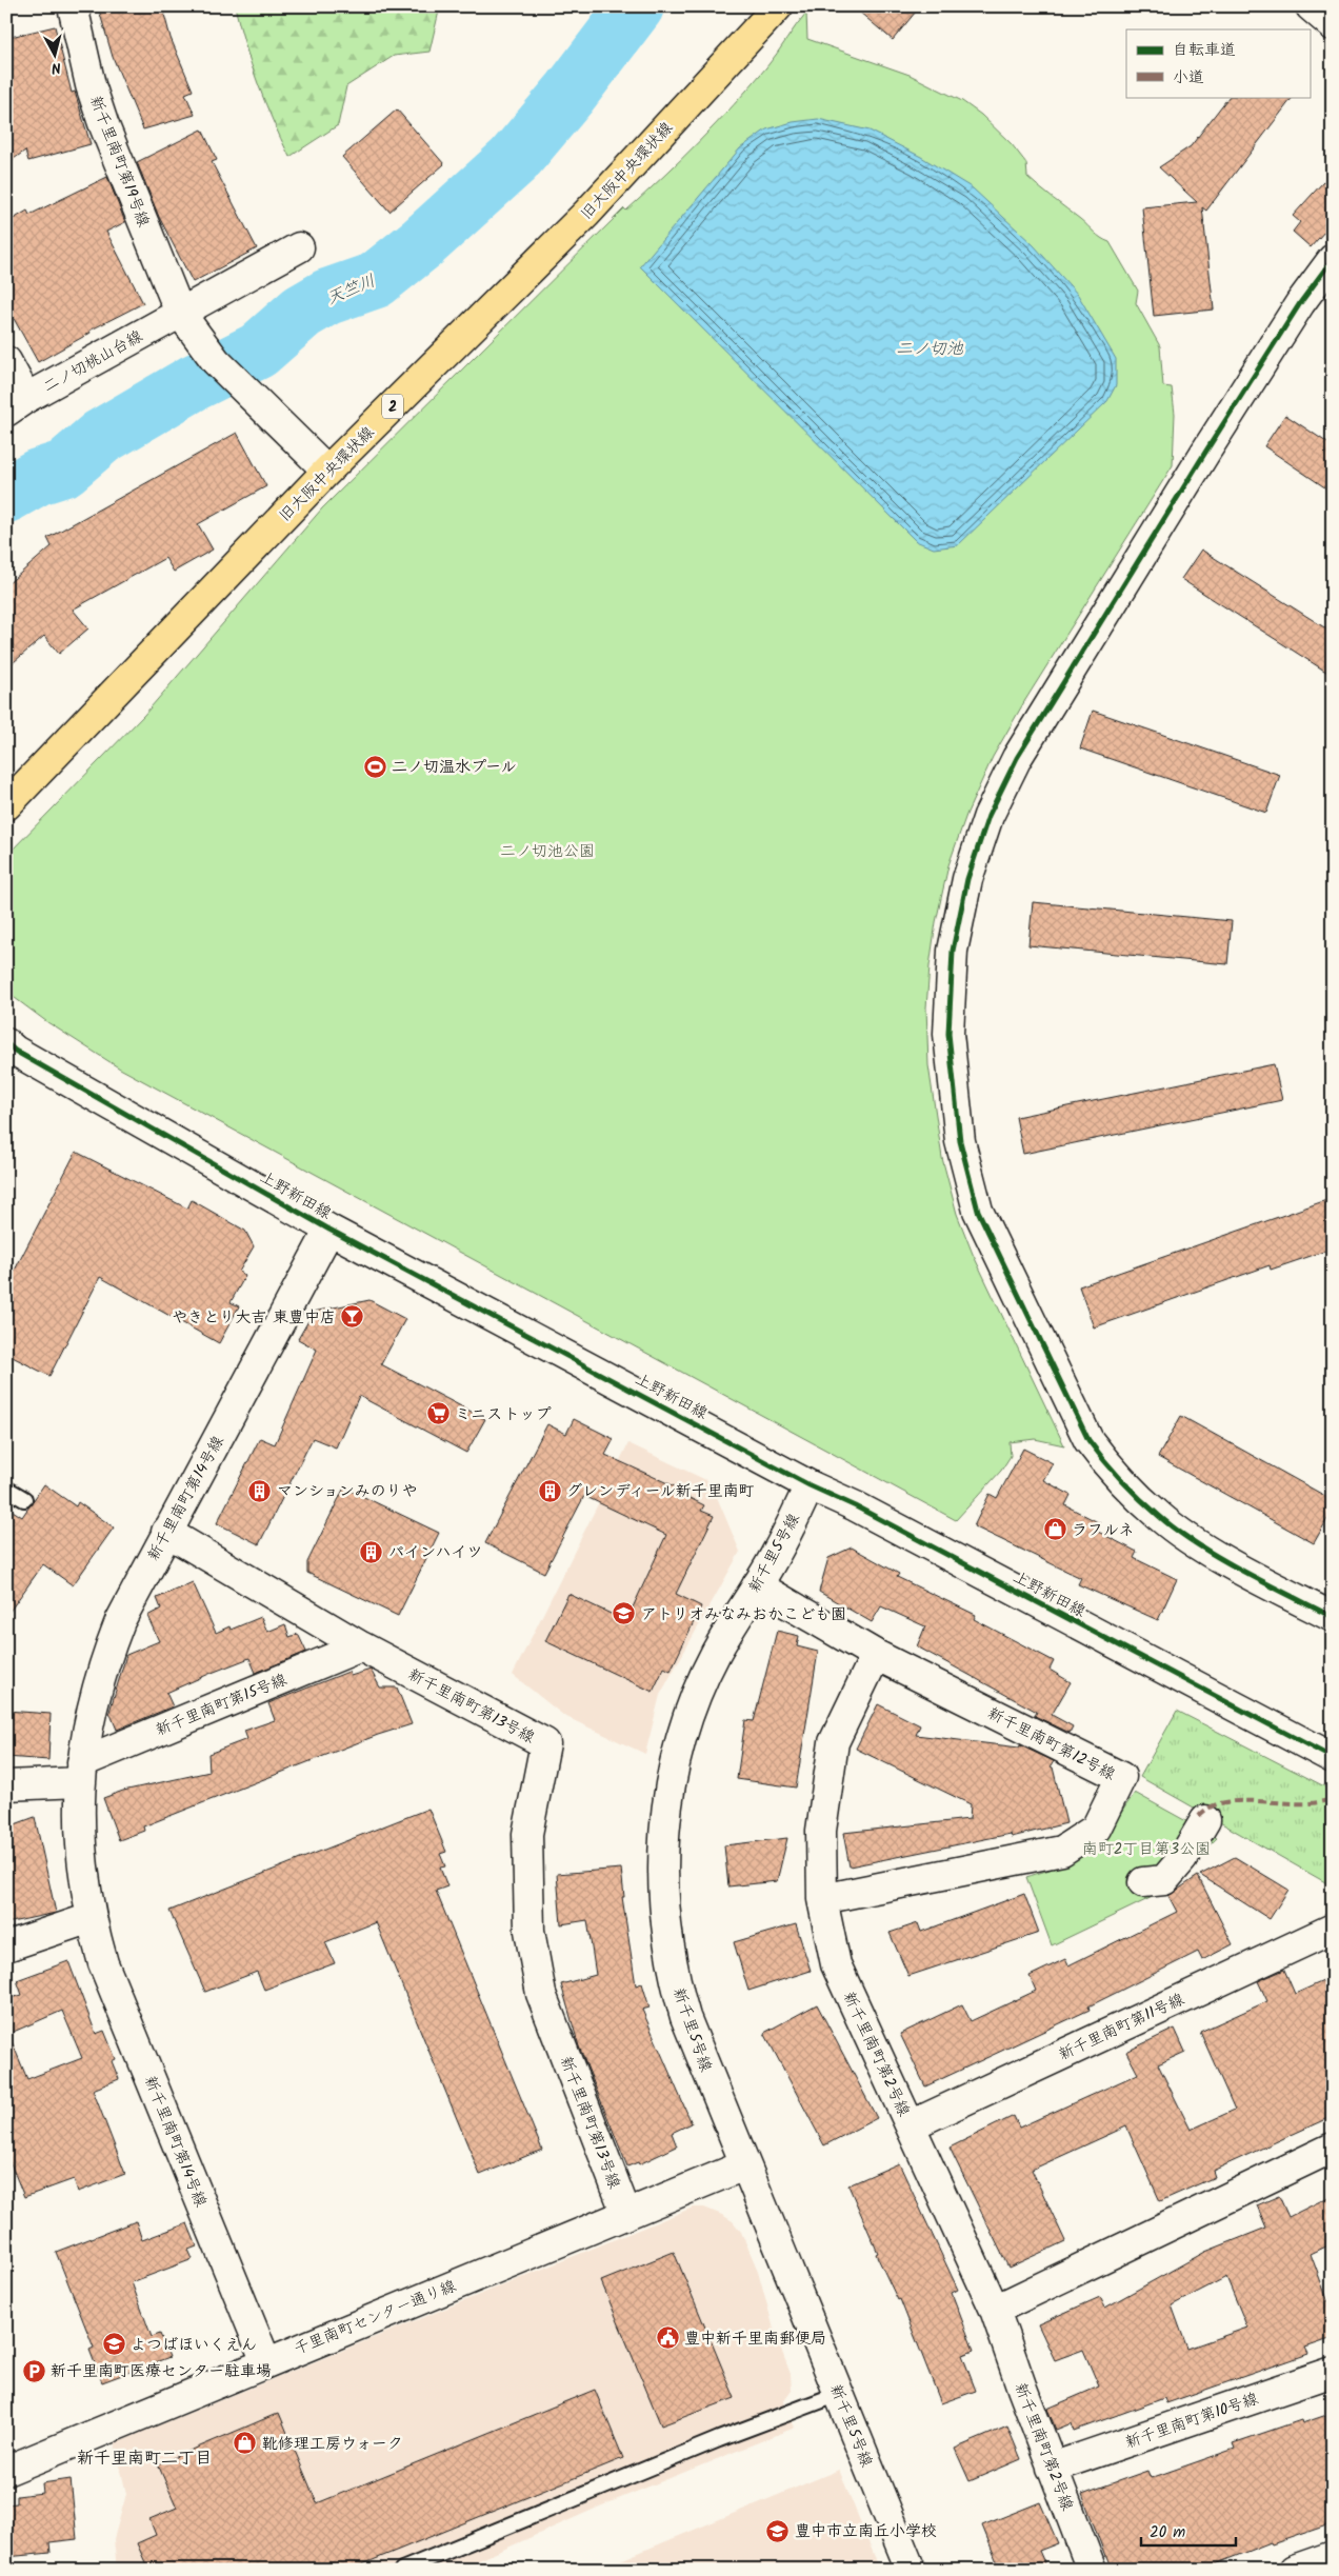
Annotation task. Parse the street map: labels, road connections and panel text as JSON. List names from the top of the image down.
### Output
{
  "streets": {
    "main road": ["旧大阪中央環状線", "2"],
    "street": [
      "新千里南町第19号線",
      "二ノ切桃山台線",
      "上野新田線",
      "新千里南町第14号線",
      "新千里5号線",
      "新千里南町第15号線",
      "新千里南町第13号線",
      "新千里南町第12号線",
      "新千里南町第11号線",
      "新千里南町第2号線",
      "千里南町センター通り線",
      "新千里南町第10号線"
    ]
  },
  "crossings": [
    ["新千里南町第19号線", "二ノ切桃山台線"],
    ["上野新田線", "新千里南町第14号線"],
    ["上野新田線", "新千里5号線"],
    ["新千里南町第14号線", "新千里南町第15号線"],
    ["新千里南町第14号線", "新千里南町第13号線"],
    ["新千里南町第14号線", "千里南町センター通り線"],
    ["新千里5号線", "千里南町センター通り線"],
    ["新千里南町第15号線", "新千里南町第13号線"],
    ["新千里南町第13号線", "千里南町センター通り線"],
    ["新千里南町第12号線", "新千里南町第2号線"],
    ["新千里南町第11号線", "新千里南町第2号線"],
    ["新千里南町第2号線", "新千里南町第10号線"]
  ],
  "districts": ["新千里南町二丁目"],
  "water": ["天竺川", "二ノ切池"],
  "parks": ["二ノ切池公園", "南町2丁目第3公園"],
  "places": {
    "sports": ["二ノ切温水プール"],
    "bar": ["やきとり大吉 東豊中店"],
    "supermarket": ["ミニストップ"],
    "building": ["マンションみのりや", "グレンディール新千里南町", "パインハイツ"],
    "shop": ["ラフルネ", "靴修理工房ウォーク"],
    "school or university": ["アトリオみなみおかこども園", "よつばほいくえん", "豊中市立南丘小学校"],
    "public building": ["豊中新千里南郵便局"],
    "parking": ["新千里南町医療センター駐車場"]
  },
  "legend": ["自転車道", "小道"],
  "scale_bar": "20 m",
  "north": "bottom"
}
